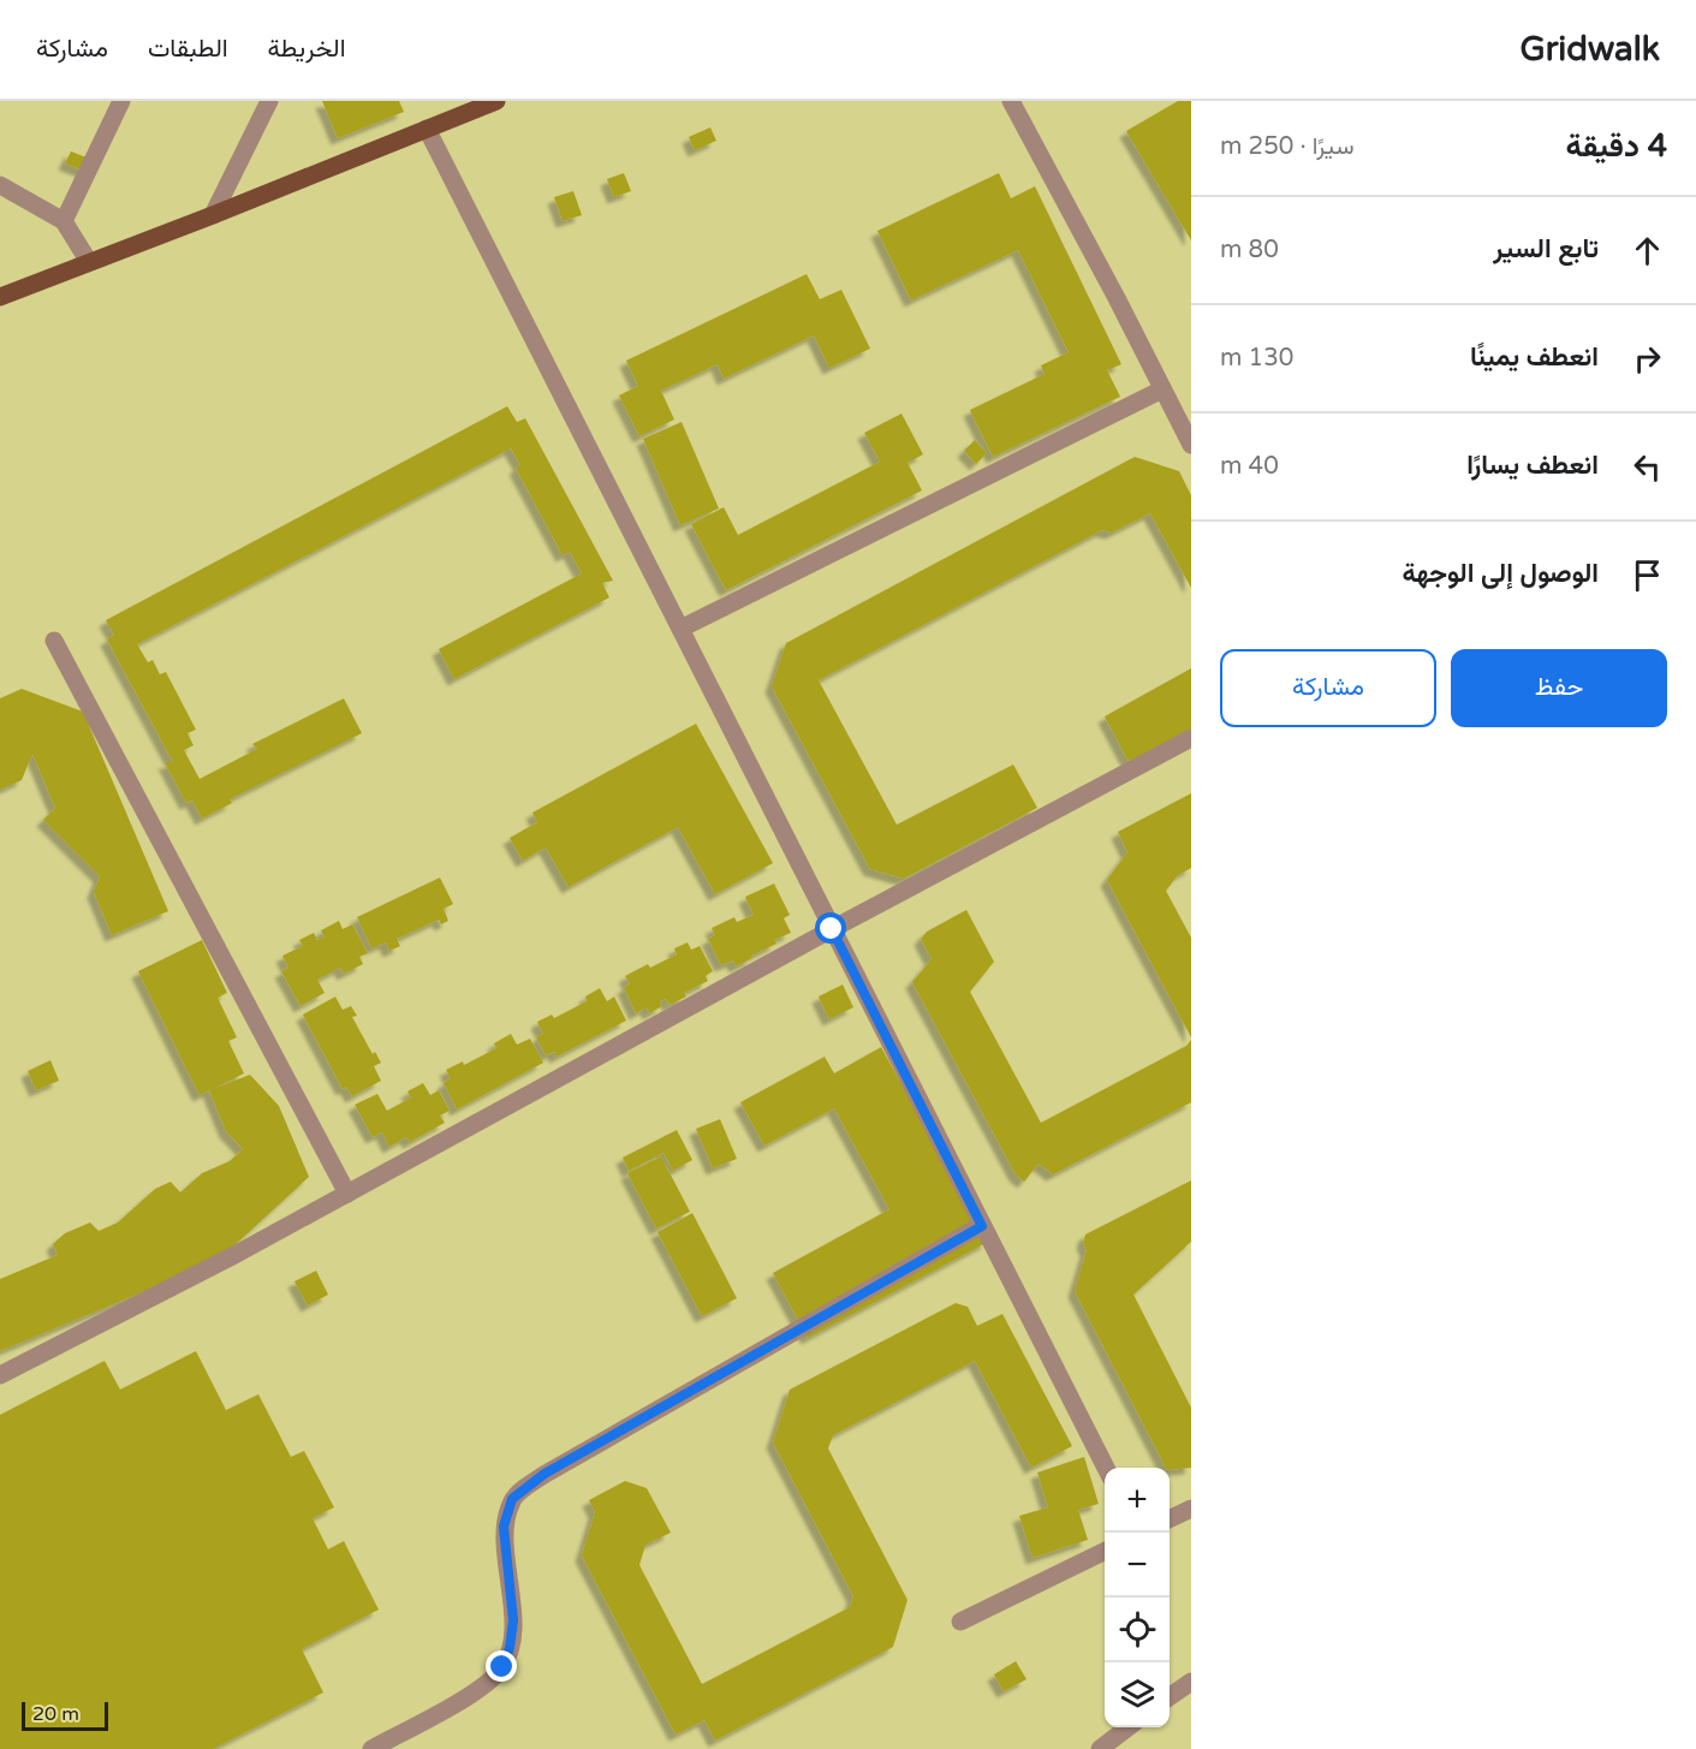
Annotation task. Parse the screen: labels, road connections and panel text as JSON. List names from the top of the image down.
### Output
{
  "scale_bar": "20 m",
  "page": {
    "header": "Gridwalk",
    "nav": ["الخريطة", "الطبقات", "مشاركة"],
    "heading": ["4 دقيقة", "سيرًا · 250 m"],
    "list": [
      ["تابع السير", "80 m"],
      ["انعطف يمينًا", "130 m"],
      ["انعطف يسارًا", "40 m"],
      "الوصول إلى الوجهة"
    ],
    "buttons": ["حفظ", "مشاركة"],
    "map_buttons": ["+", "−"],
    "scale": "20 m"
  }
}
